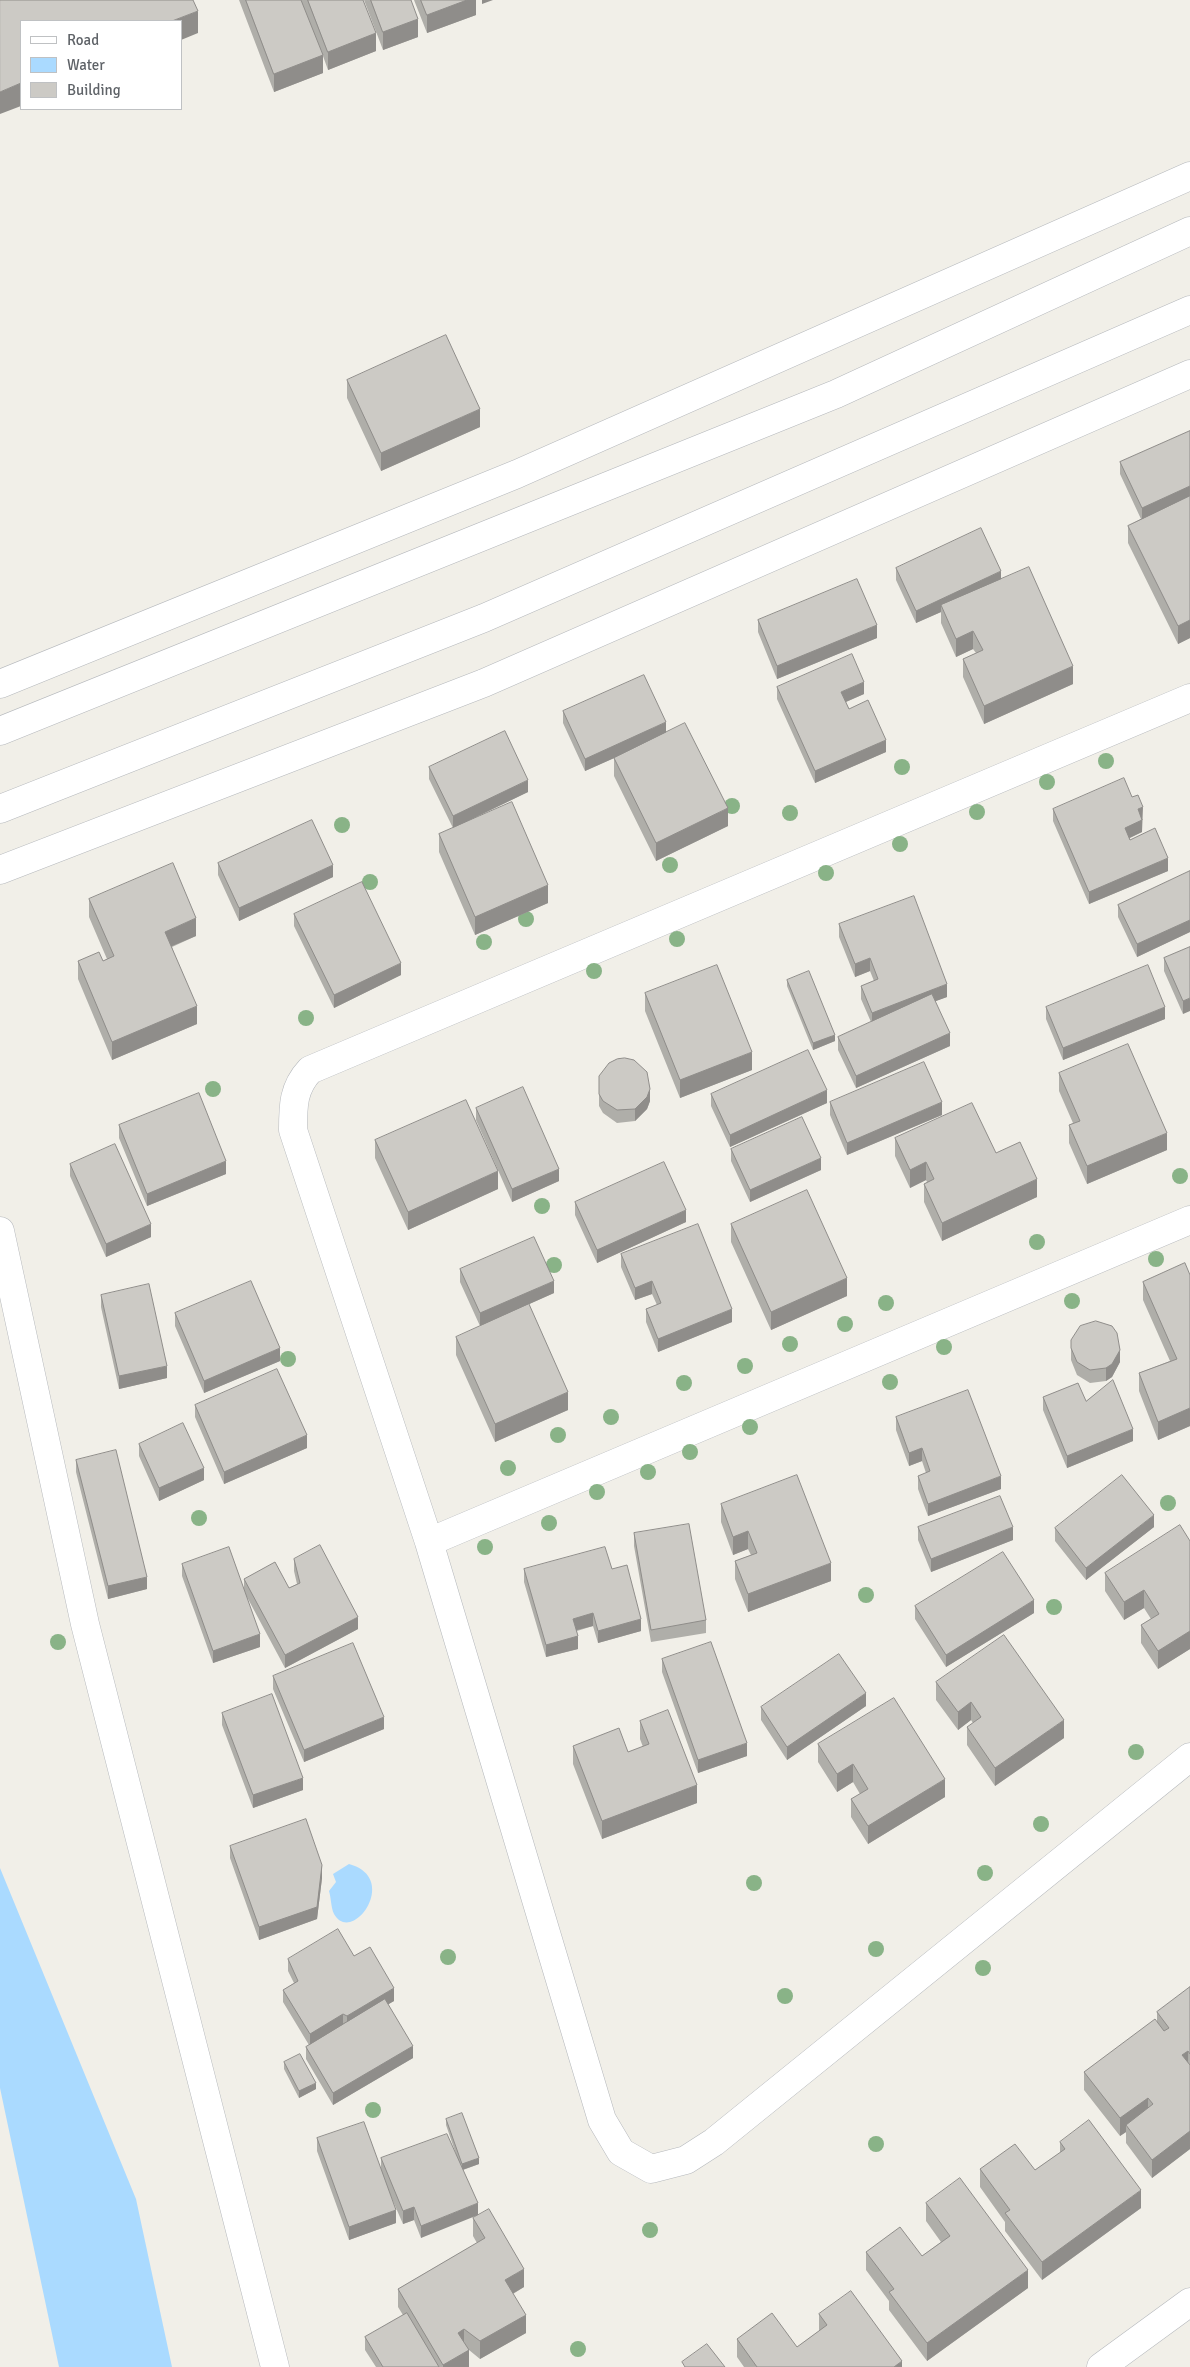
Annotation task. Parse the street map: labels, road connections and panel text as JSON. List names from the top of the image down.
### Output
{
  "legend": ["Road", "Water", "Building"]
}
